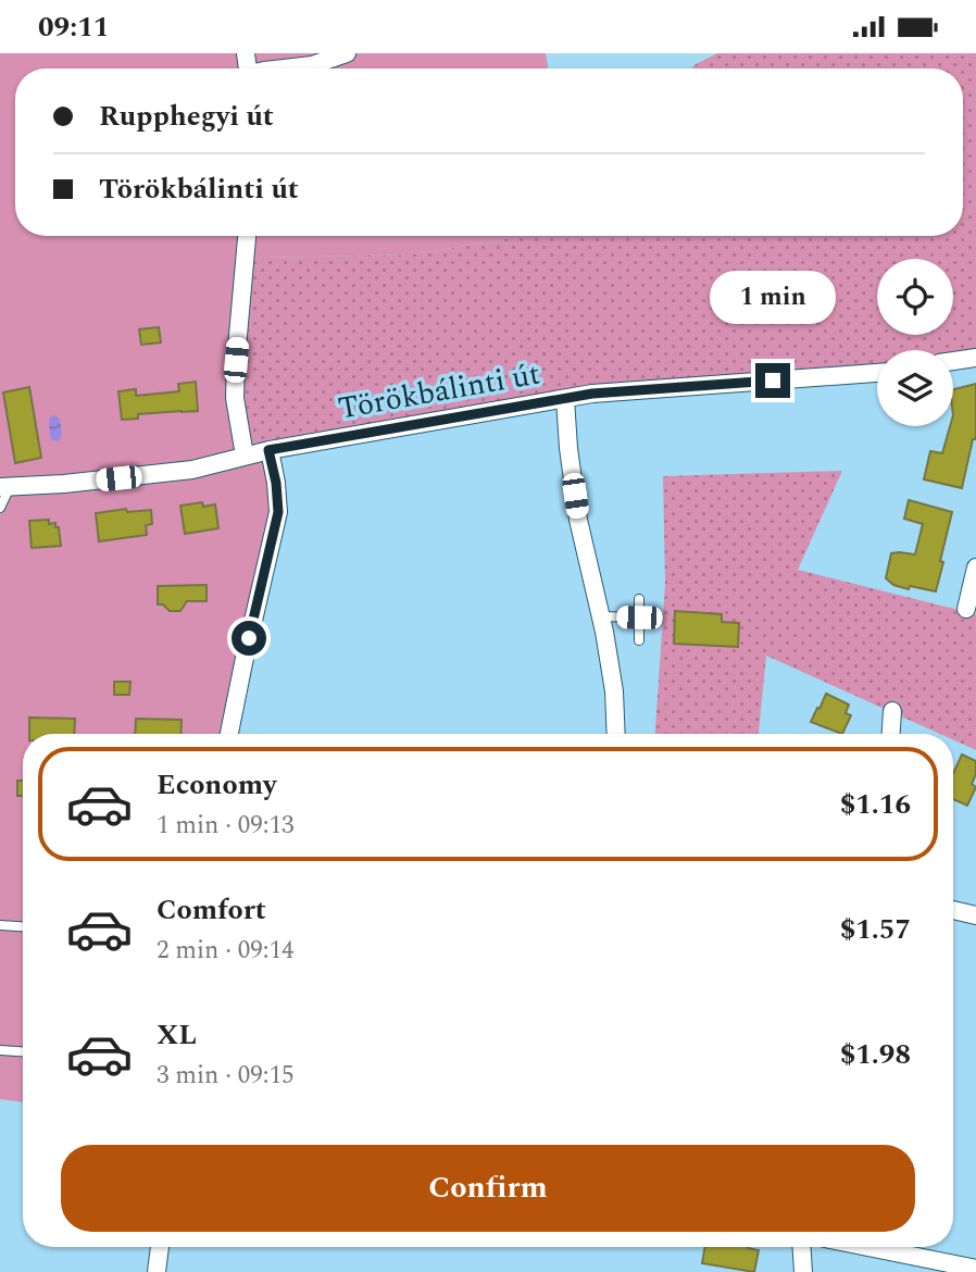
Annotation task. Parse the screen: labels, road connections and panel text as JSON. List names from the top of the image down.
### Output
{
  "streets": {
    "street": ["Törökbálinti út"]
  },
  "page": {
    "status": "09:11",
    "banner": ["Rupphegyi út", "Törökbálinti út"],
    "bubble": "1 min",
    "list": [
      {
        "name": "Economy",
        "note": "1 min · 09:13",
        "value": "$1.16"
      },
      {
        "name": "Comfort",
        "note": "2 min · 09:14",
        "value": "$1.57"
      },
      {
        "name": "XL",
        "note": "3 min · 09:15",
        "value": "$1.98"
      }
    ],
    "buttons": "Confirm"
  }
}
